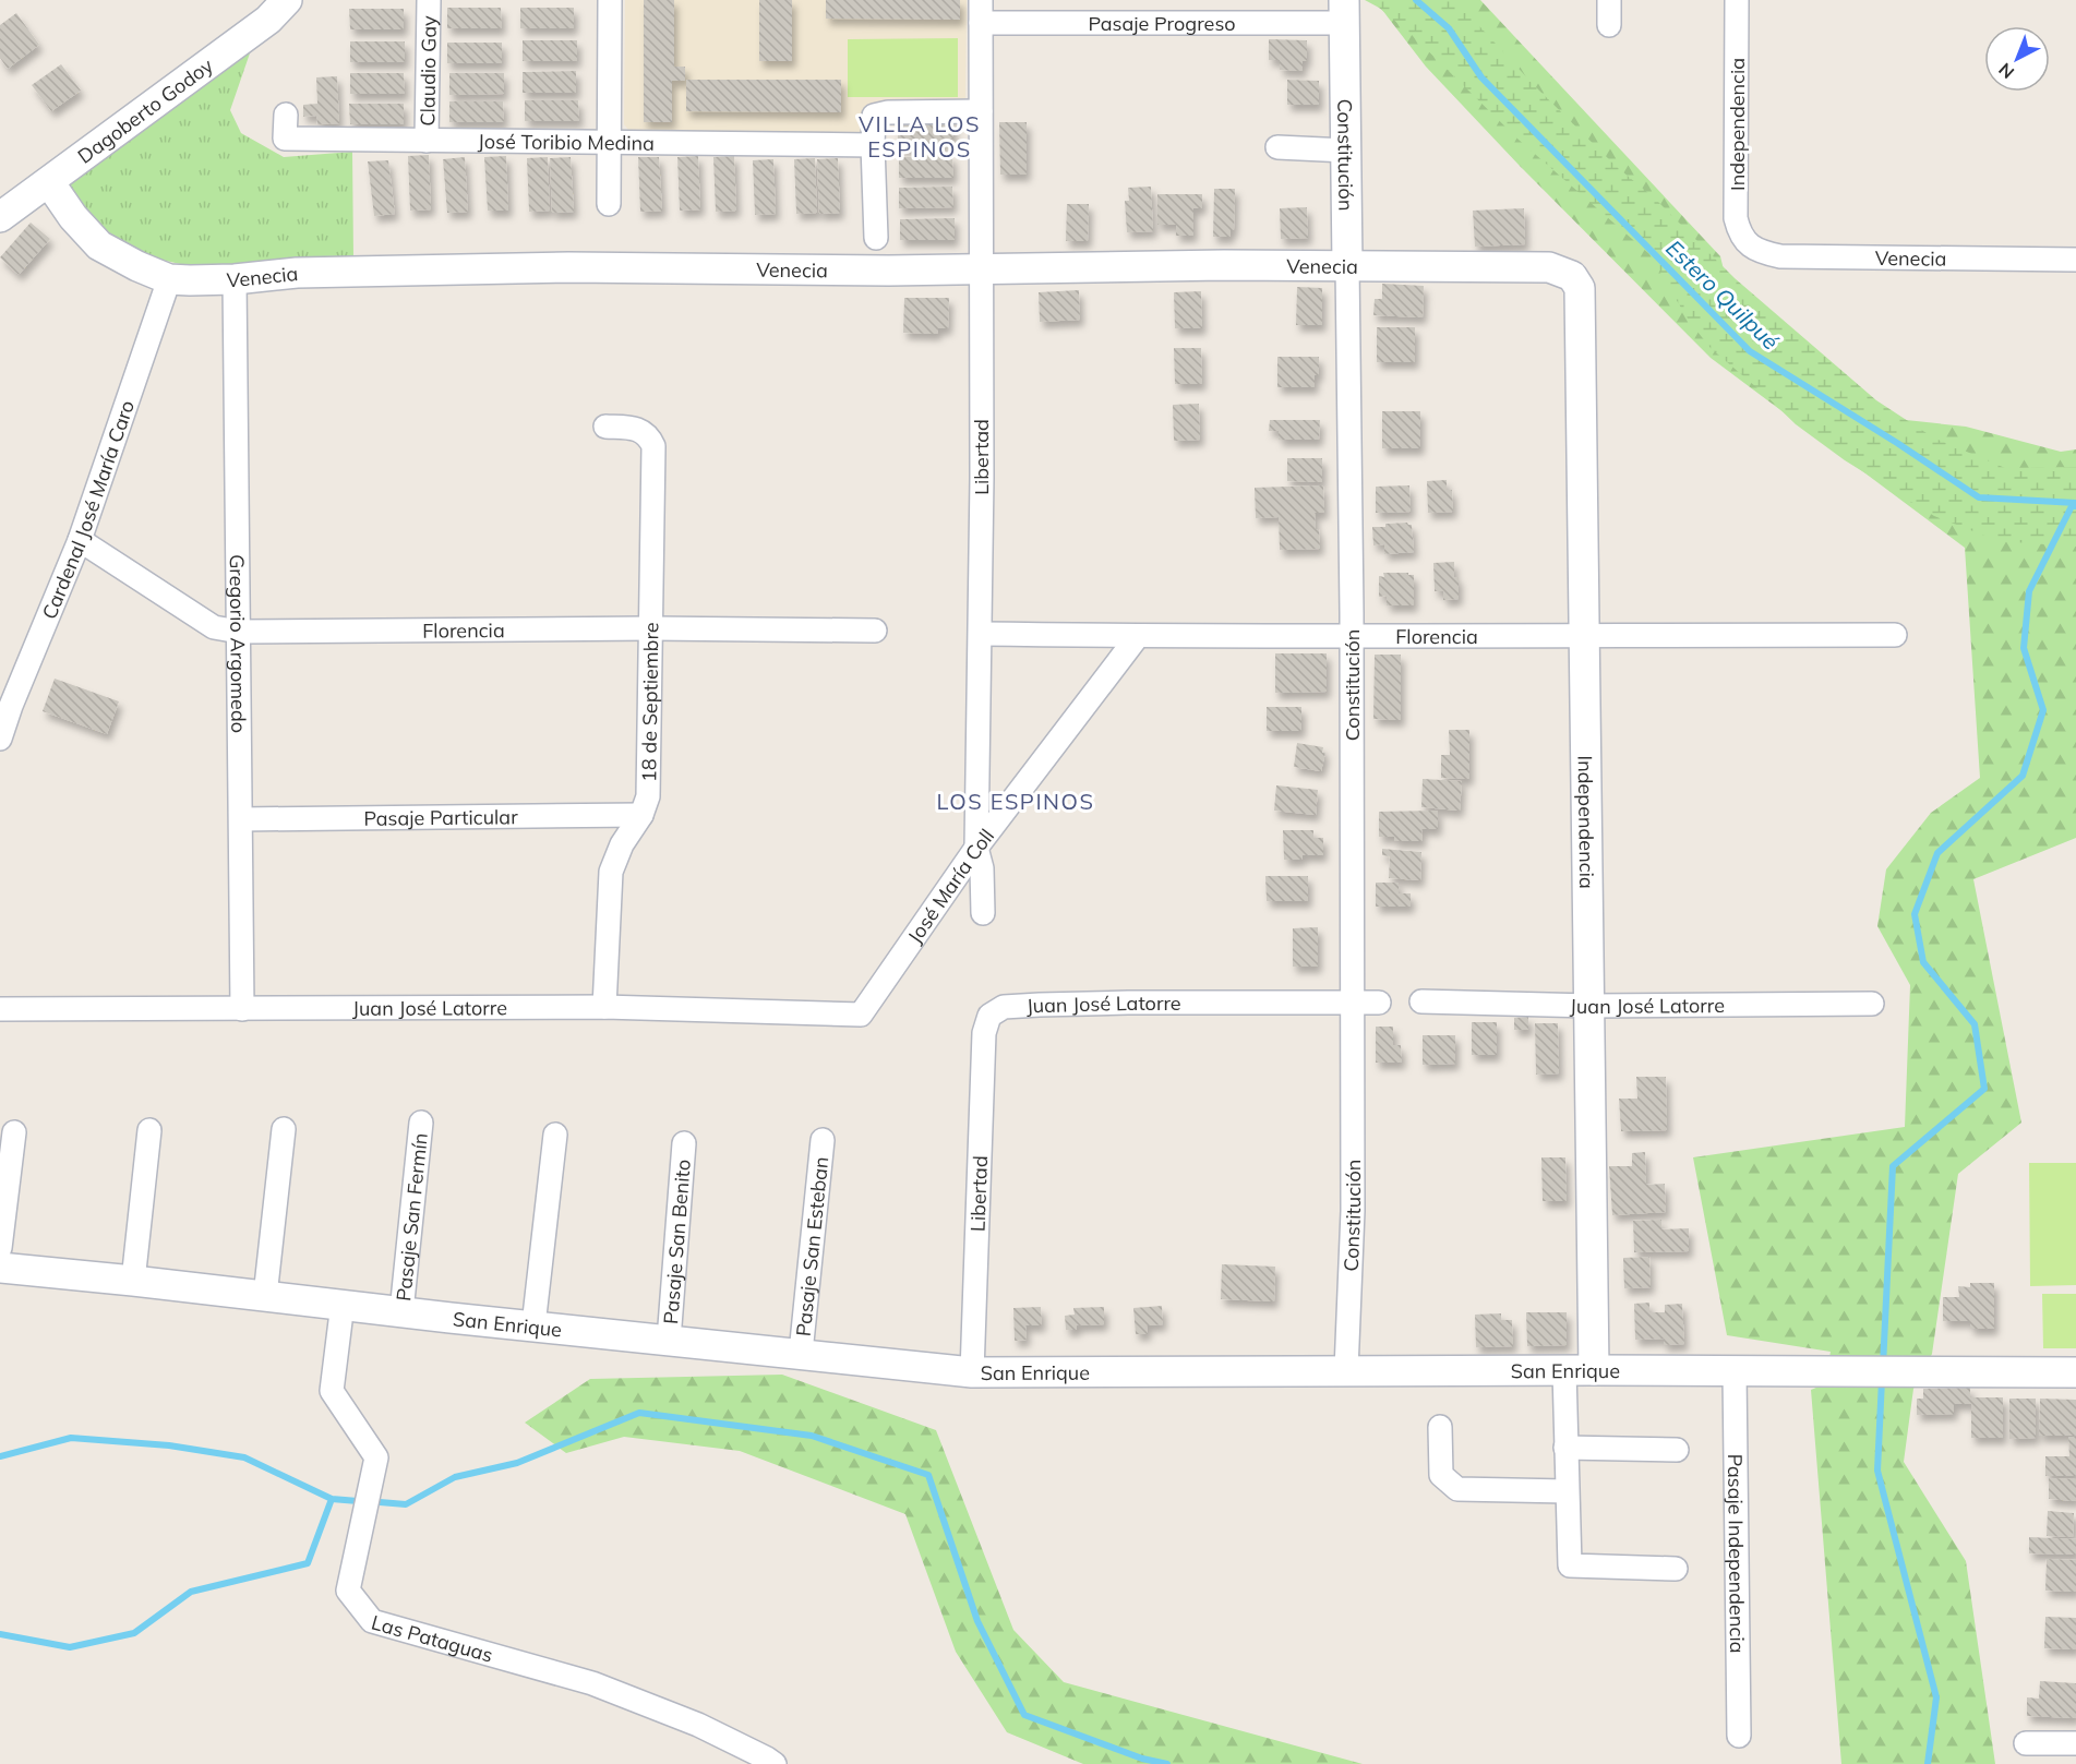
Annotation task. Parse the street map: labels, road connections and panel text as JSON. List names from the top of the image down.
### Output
{
  "streets": {
    "street": [
      "Pasaje Progreso",
      "Claudio Gay",
      "Dagoberto Godoy",
      "Independencia",
      "José Toribio Medina",
      "Constitución",
      "Venecia",
      "Libertad",
      "Cardenal José María Caro",
      "Florencia",
      "Gregorio Argomedo",
      "18 de Septiembre",
      "Pasaje Particular",
      "José María Coll",
      "Juan José Latorre",
      "Pasaje San Fermín",
      "Pasaje San Benito",
      "Pasaje San Esteban",
      "San Enrique",
      "Pasaje Independencia",
      "Las Pataguas"
    ]
  },
  "crossings": [
    ["Pasaje Progreso", "Constitución"],
    ["Pasaje Progreso", "Libertad"],
    ["Claudio Gay", "José Toribio Medina"],
    ["Dagoberto Godoy", "Venecia"],
    ["Independencia", "Venecia"],
    ["Independencia", "Florencia"],
    ["Independencia", "Juan José Latorre"],
    ["Independencia", "San Enrique"],
    ["Constitución", "Venecia"],
    ["Constitución", "Florencia"],
    ["Constitución", "Juan José Latorre"],
    ["Constitución", "San Enrique"],
    ["Venecia", "Libertad"],
    ["Venecia", "Cardenal José María Caro"],
    ["Venecia", "Gregorio Argomedo"],
    ["Libertad", "Florencia"],
    ["Libertad", "José María Coll"],
    ["Libertad", "Juan José Latorre"],
    ["Libertad", "San Enrique"],
    ["Cardenal José María Caro", "Florencia"],
    ["Florencia", "Gregorio Argomedo"],
    ["Florencia", "18 de Septiembre"],
    ["Florencia", "José María Coll"],
    ["Gregorio Argomedo", "Pasaje Particular"],
    ["Gregorio Argomedo", "Juan José Latorre"],
    ["18 de Septiembre", "Pasaje Particular"],
    ["18 de Septiembre", "Juan José Latorre"],
    ["José María Coll", "Juan José Latorre"],
    ["Pasaje San Fermín", "San Enrique"],
    ["Pasaje San Benito", "San Enrique"],
    ["Pasaje San Esteban", "San Enrique"],
    ["San Enrique", "Pasaje Independencia"],
    ["San Enrique", "Las Pataguas"]
  ],
  "districts": ["VILLA LOS ESPINOS", "LOS ESPINOS"],
  "water": ["Estero Quilpué"],
  "north": "bottom left"
}
